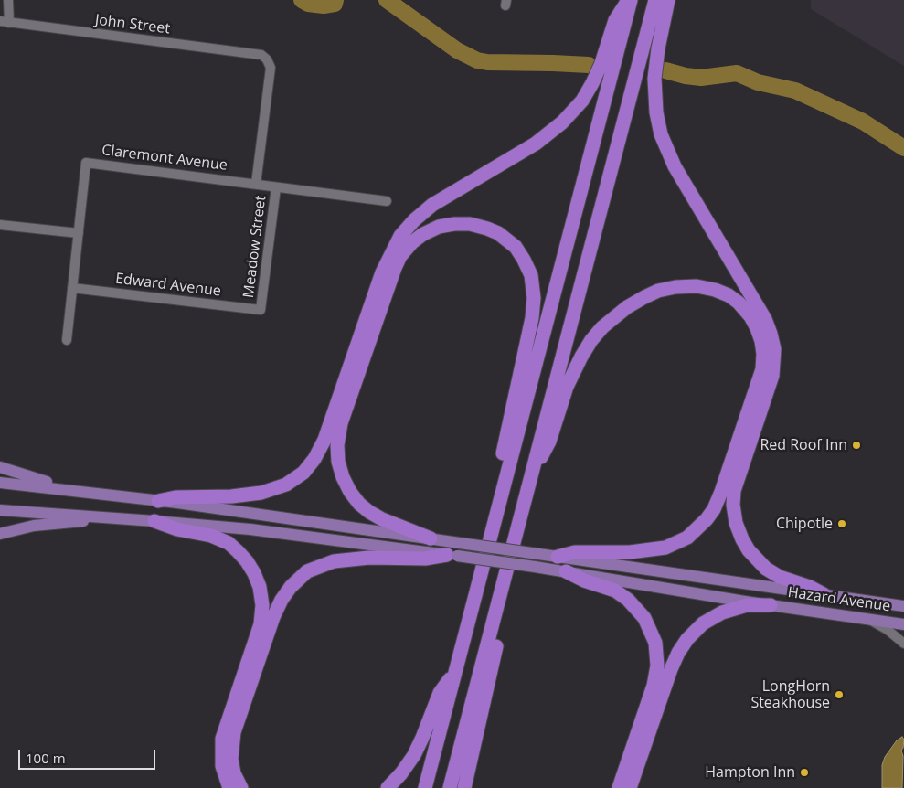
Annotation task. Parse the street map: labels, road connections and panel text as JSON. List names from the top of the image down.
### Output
{
  "streets": {
    "main road": ["Hazard Avenue"],
    "street": [
      "John Street",
      "Claremont Avenue",
      "Meadow Street",
      "Edward Avenue"
    ]
  },
  "crossings": [
    ["John Street", "Meadow Street"],
    ["Claremont Avenue", "Meadow Street"],
    ["Meadow Street", "Edward Avenue"]
  ],
  "places": [
    "Red Roof Inn",
    "Chipotle",
    "LongHorn Steakhouse",
    "Hampton Inn"
  ],
  "scale_bar": "100 m"
}
